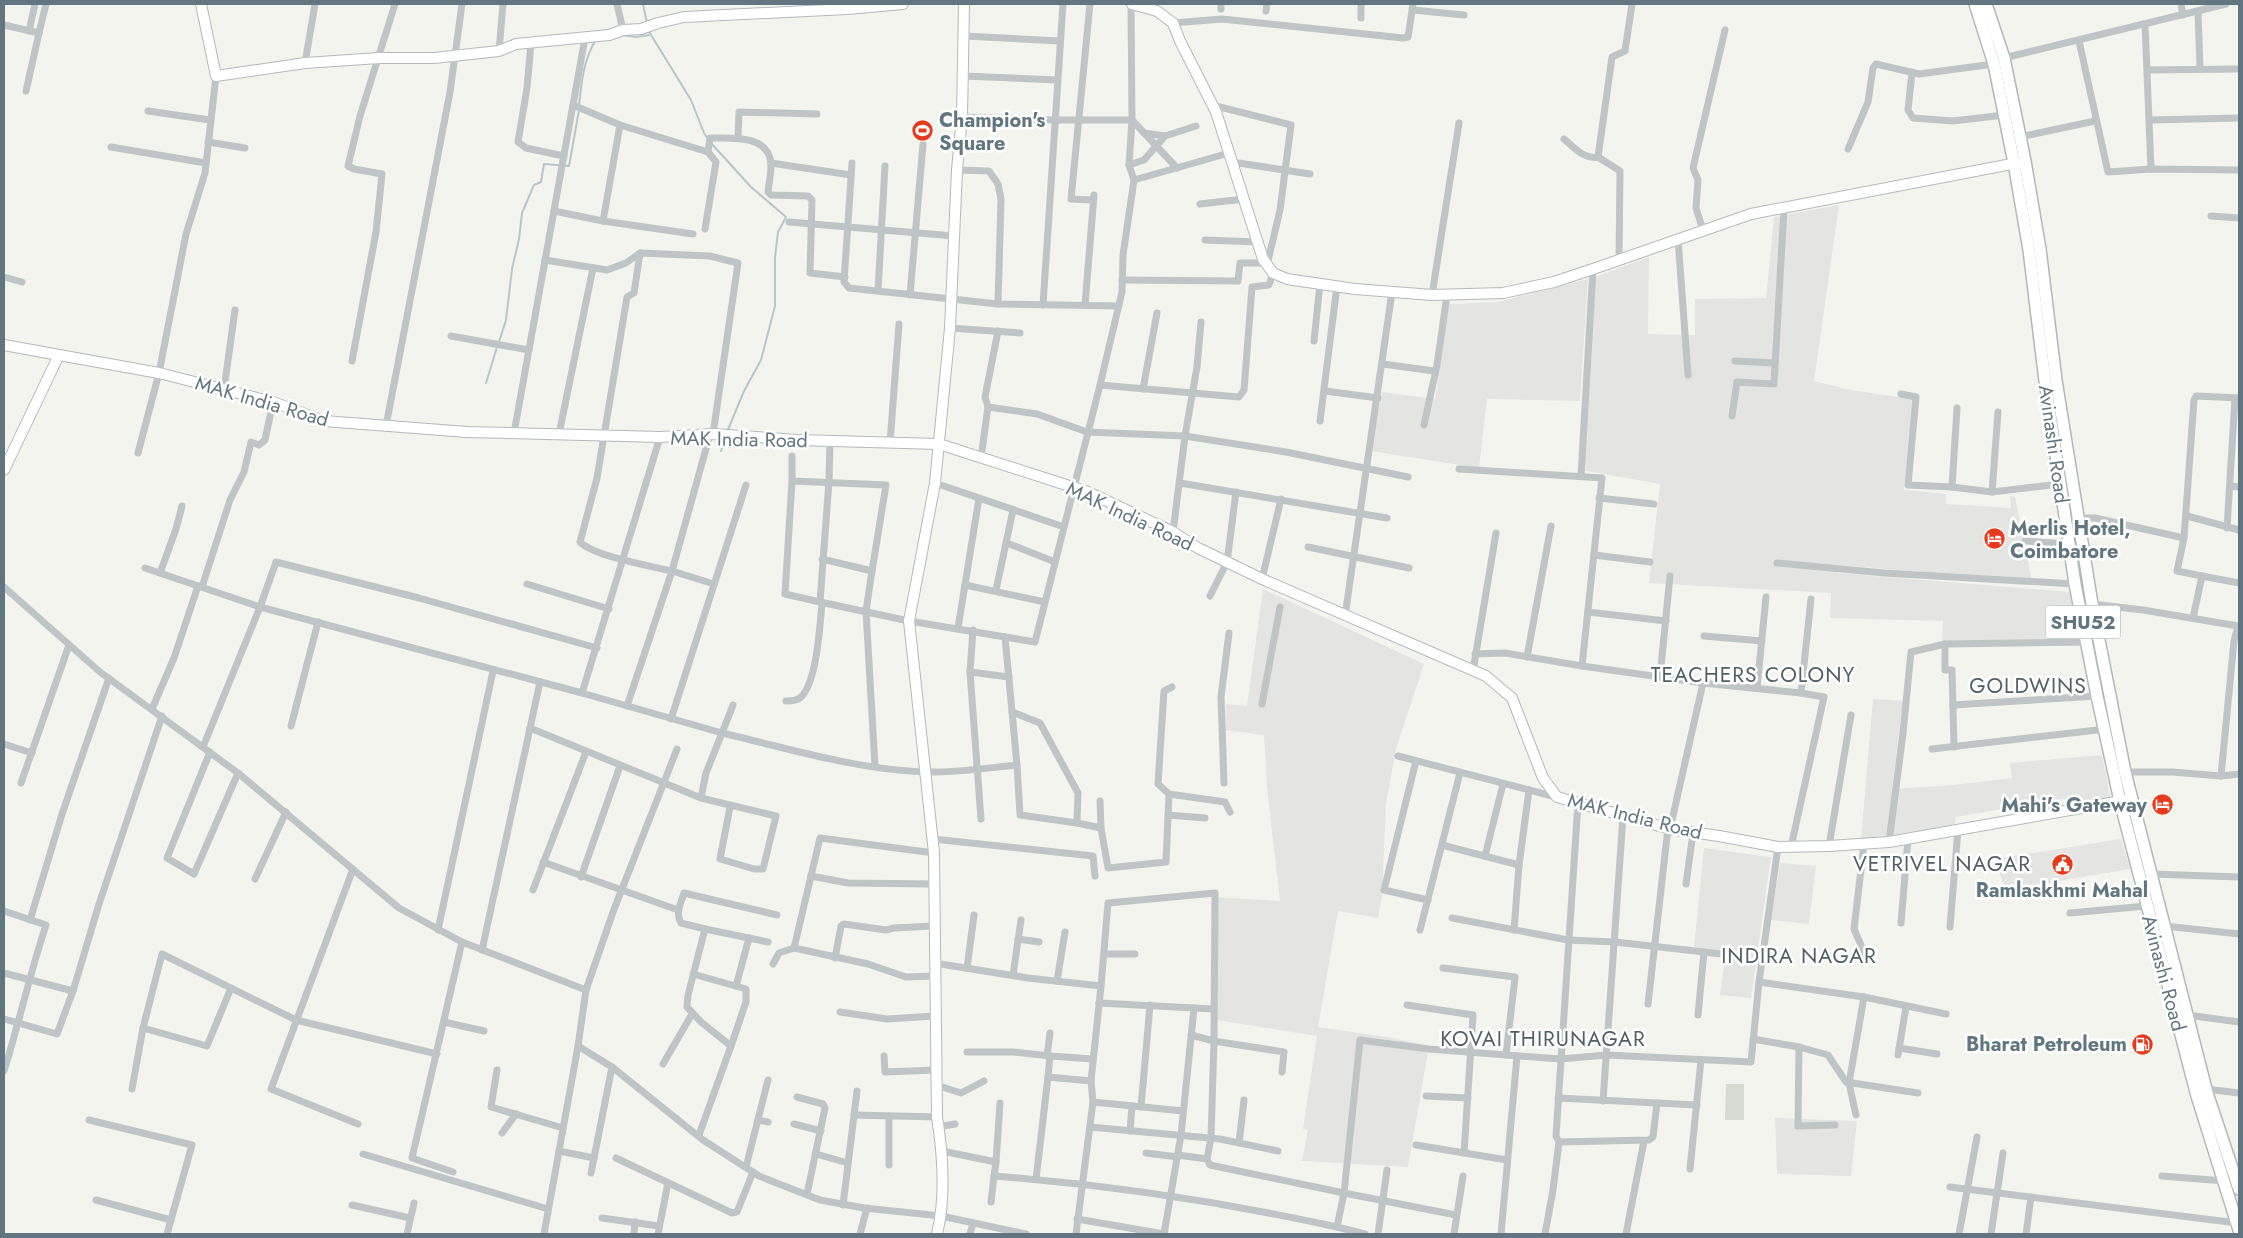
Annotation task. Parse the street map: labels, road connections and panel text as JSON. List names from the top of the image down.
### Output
{
  "streets": {
    "main road": ["Avinashi Road", "SHU52"],
    "street": ["MAK India Road"]
  },
  "crossings": [
    ["MAK India Road", "Avinashi Road"]
  ],
  "districts": [
    "TEACHERS COLONY",
    "GOLDWINS",
    "VETRIVEL NAGAR",
    "INDIRA NAGAR",
    "KOVAI THIRUNAGAR"
  ],
  "places": {
    "sports": ["Champion's Square"],
    "hotel": ["Merlis Hotel, Coimbatore", "Mahi's Gateway"],
    "public building": ["Ramlaskhmi Mahal"],
    "fuel station": ["Bharat Petroleum"]
  }
}
